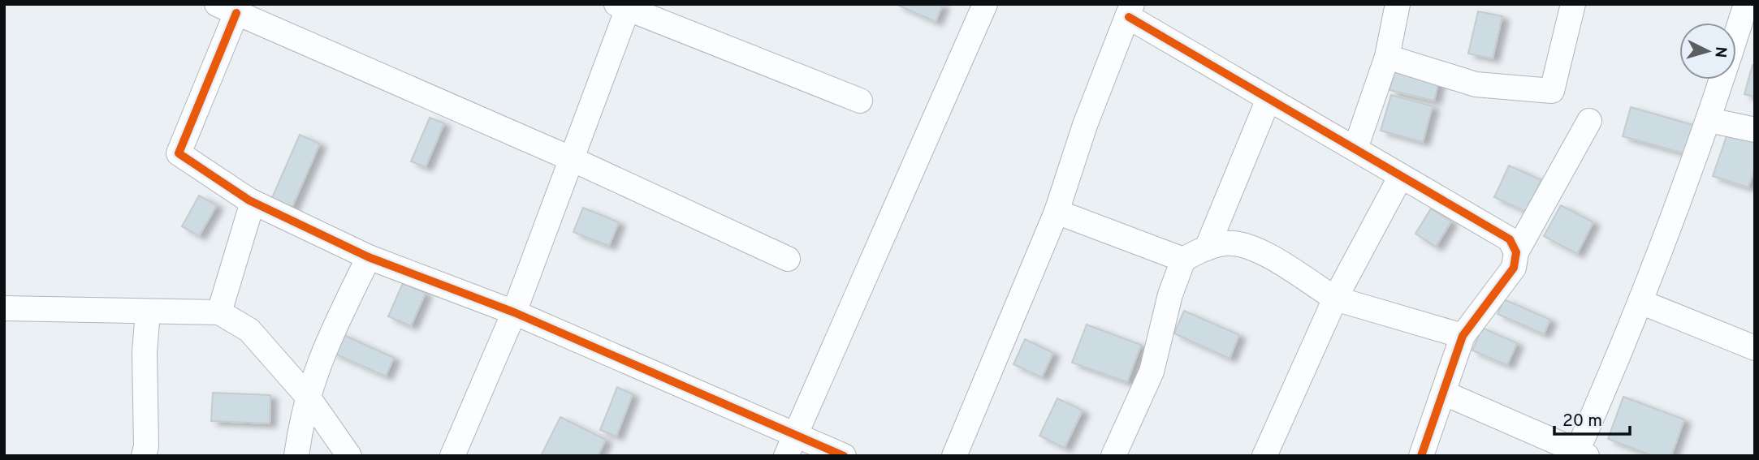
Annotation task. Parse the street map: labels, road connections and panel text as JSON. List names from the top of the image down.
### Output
{
  "scale_bar": "20 m",
  "north": "right"
}
